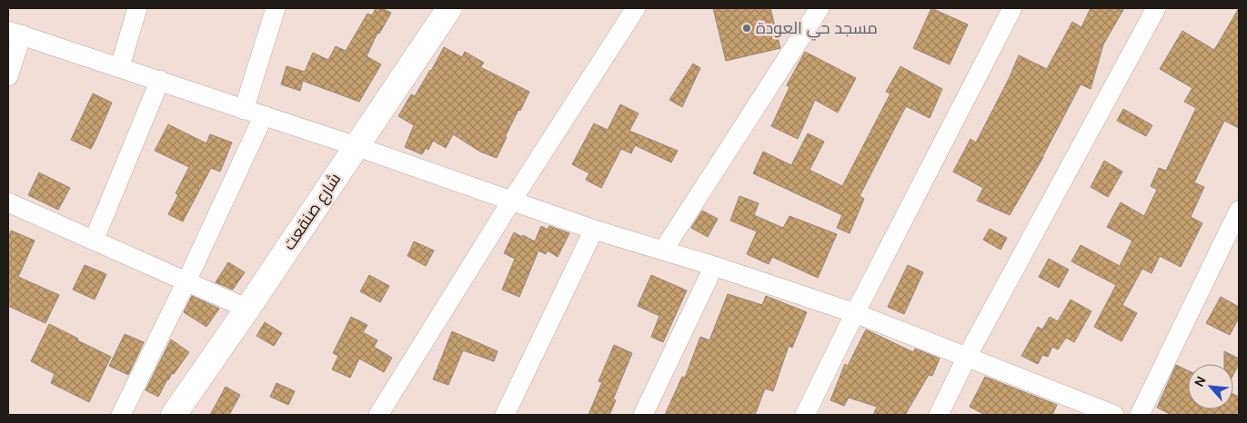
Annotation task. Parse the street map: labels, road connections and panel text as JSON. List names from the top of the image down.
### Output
{
  "streets": {
    "street": ["شارع صنقعت"]
  },
  "places": ["مسجد حي العودة"],
  "north": "top left"
}
